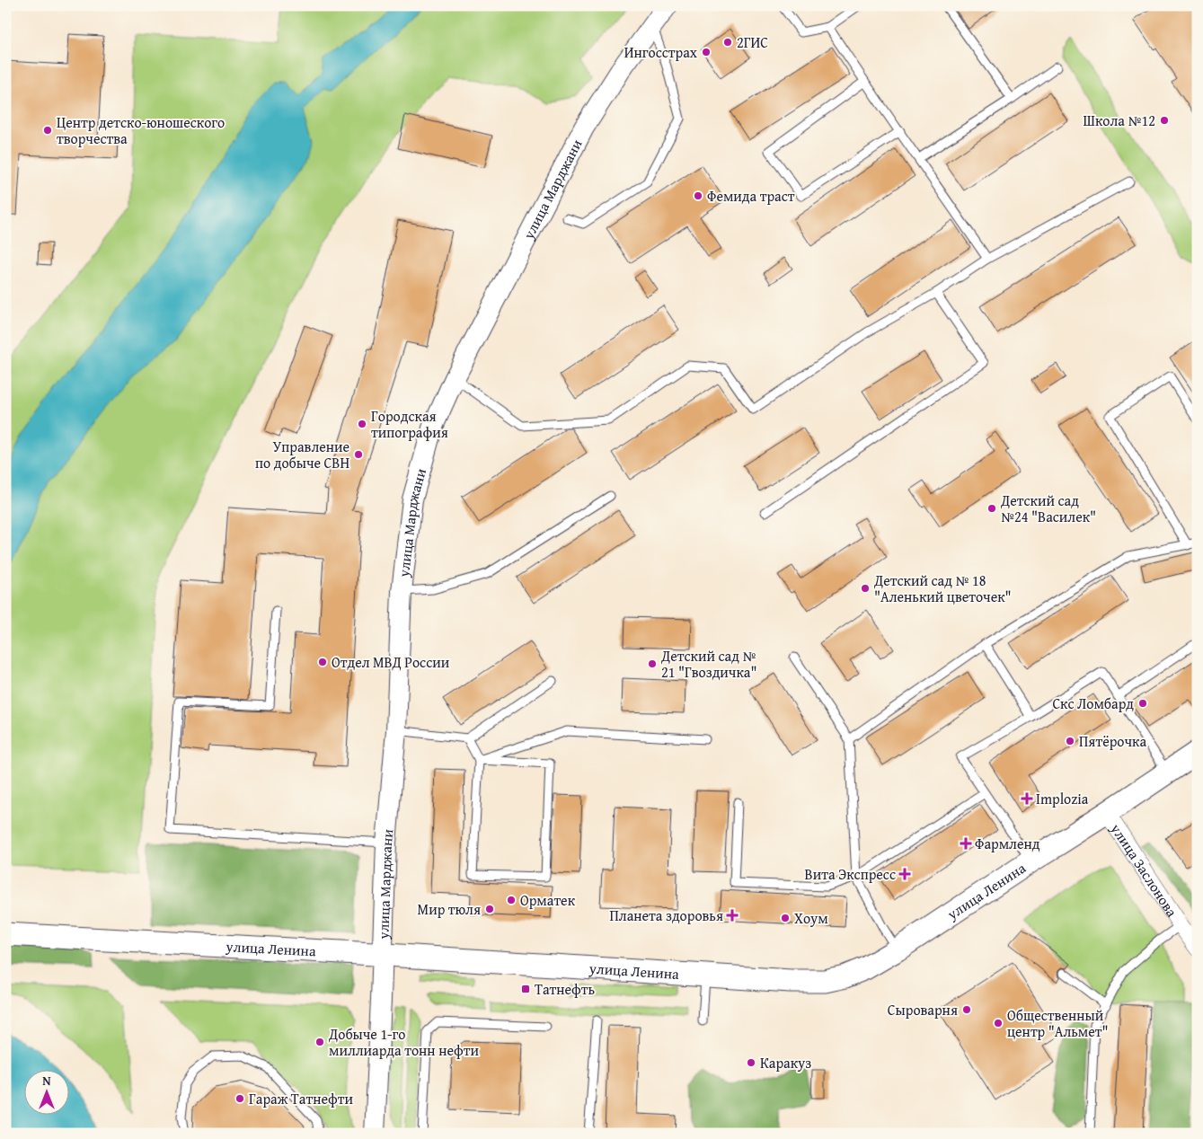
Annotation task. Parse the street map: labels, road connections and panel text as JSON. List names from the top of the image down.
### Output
{
  "streets": {
    "main road": ["улица Ленина"],
    "street": ["улица Марджани", "улица Заслонова"]
  },
  "crossings": [
    ["улица Марджани", "улица Ленина"],
    ["улица Заслонова", "улица Ленина"]
  ],
  "places": {
    "other": [
      "2ГИС",
      "Ингосстрах",
      "Школа №12",
      "Центр детско-юношеского творчества",
      "Фемида траст",
      "Городская типография",
      "Управление по добыче СВН",
      "Детский сад №24 \"Василек\"",
      "Детский сад № 18 \"Аленький цветочек\"",
      "Отдел МВД России",
      "Детский сад № 21 \"Гвоздичка\"",
      "Скс Ломбард",
      "Пятёрочка",
      "Орматек",
      "Мир тюля",
      "Хоум",
      "Сыроварня",
      "Общественный центр \"Альмет\"",
      "Добыче 1-го миллиарда тонн нефти",
      "Каракуз",
      "Гараж Татнефти"
    ],
    "health": [
      "Implozia",
      "Фармленд",
      "Вита Экспресс",
      "Планета здоровья"
    ],
    "transit": ["Татнефть"]
  },
  "north": "top"
}
